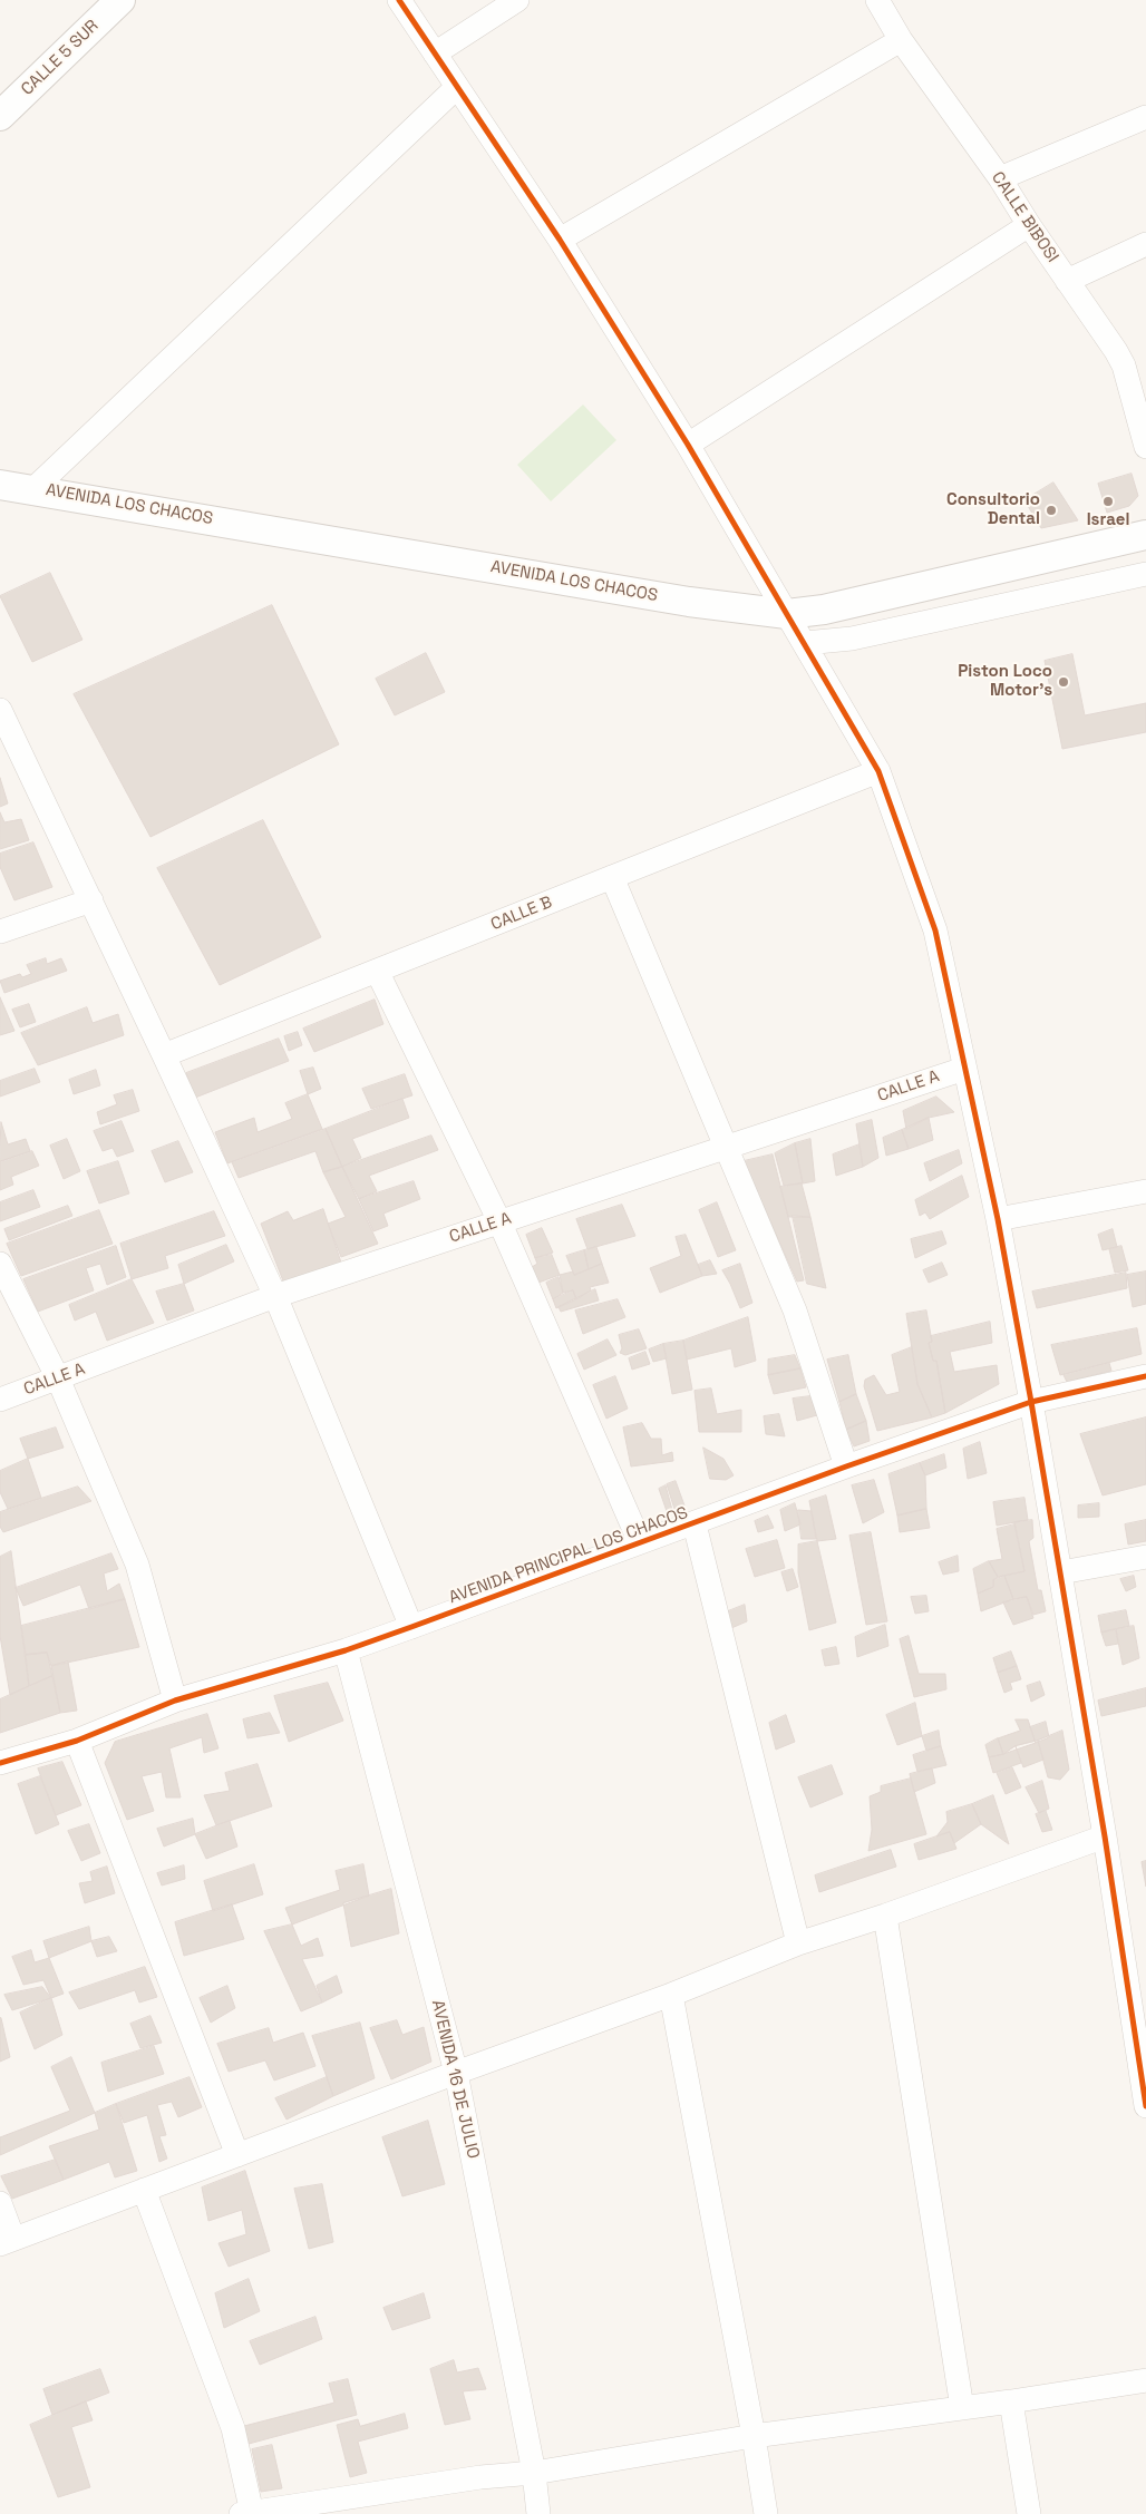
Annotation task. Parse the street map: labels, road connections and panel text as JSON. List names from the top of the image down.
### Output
{
  "streets": {
    "street": [
      "CALLE 5 SUR",
      "CALLE BIBOSI",
      "AVENIDA LOS CHACOS",
      "CALLE B",
      "CALLE A",
      "AVENIDA PRINCIPAL LOS CHACOS",
      "AVENIDA 16 DE JULIO"
    ]
  },
  "crossings": [
    ["AVENIDA PRINCIPAL LOS CHACOS", "AVENIDA 16 DE JULIO"]
  ],
  "places": ["Israel", "Consultorio Dental", "Piston Loco Motor's"]
}
